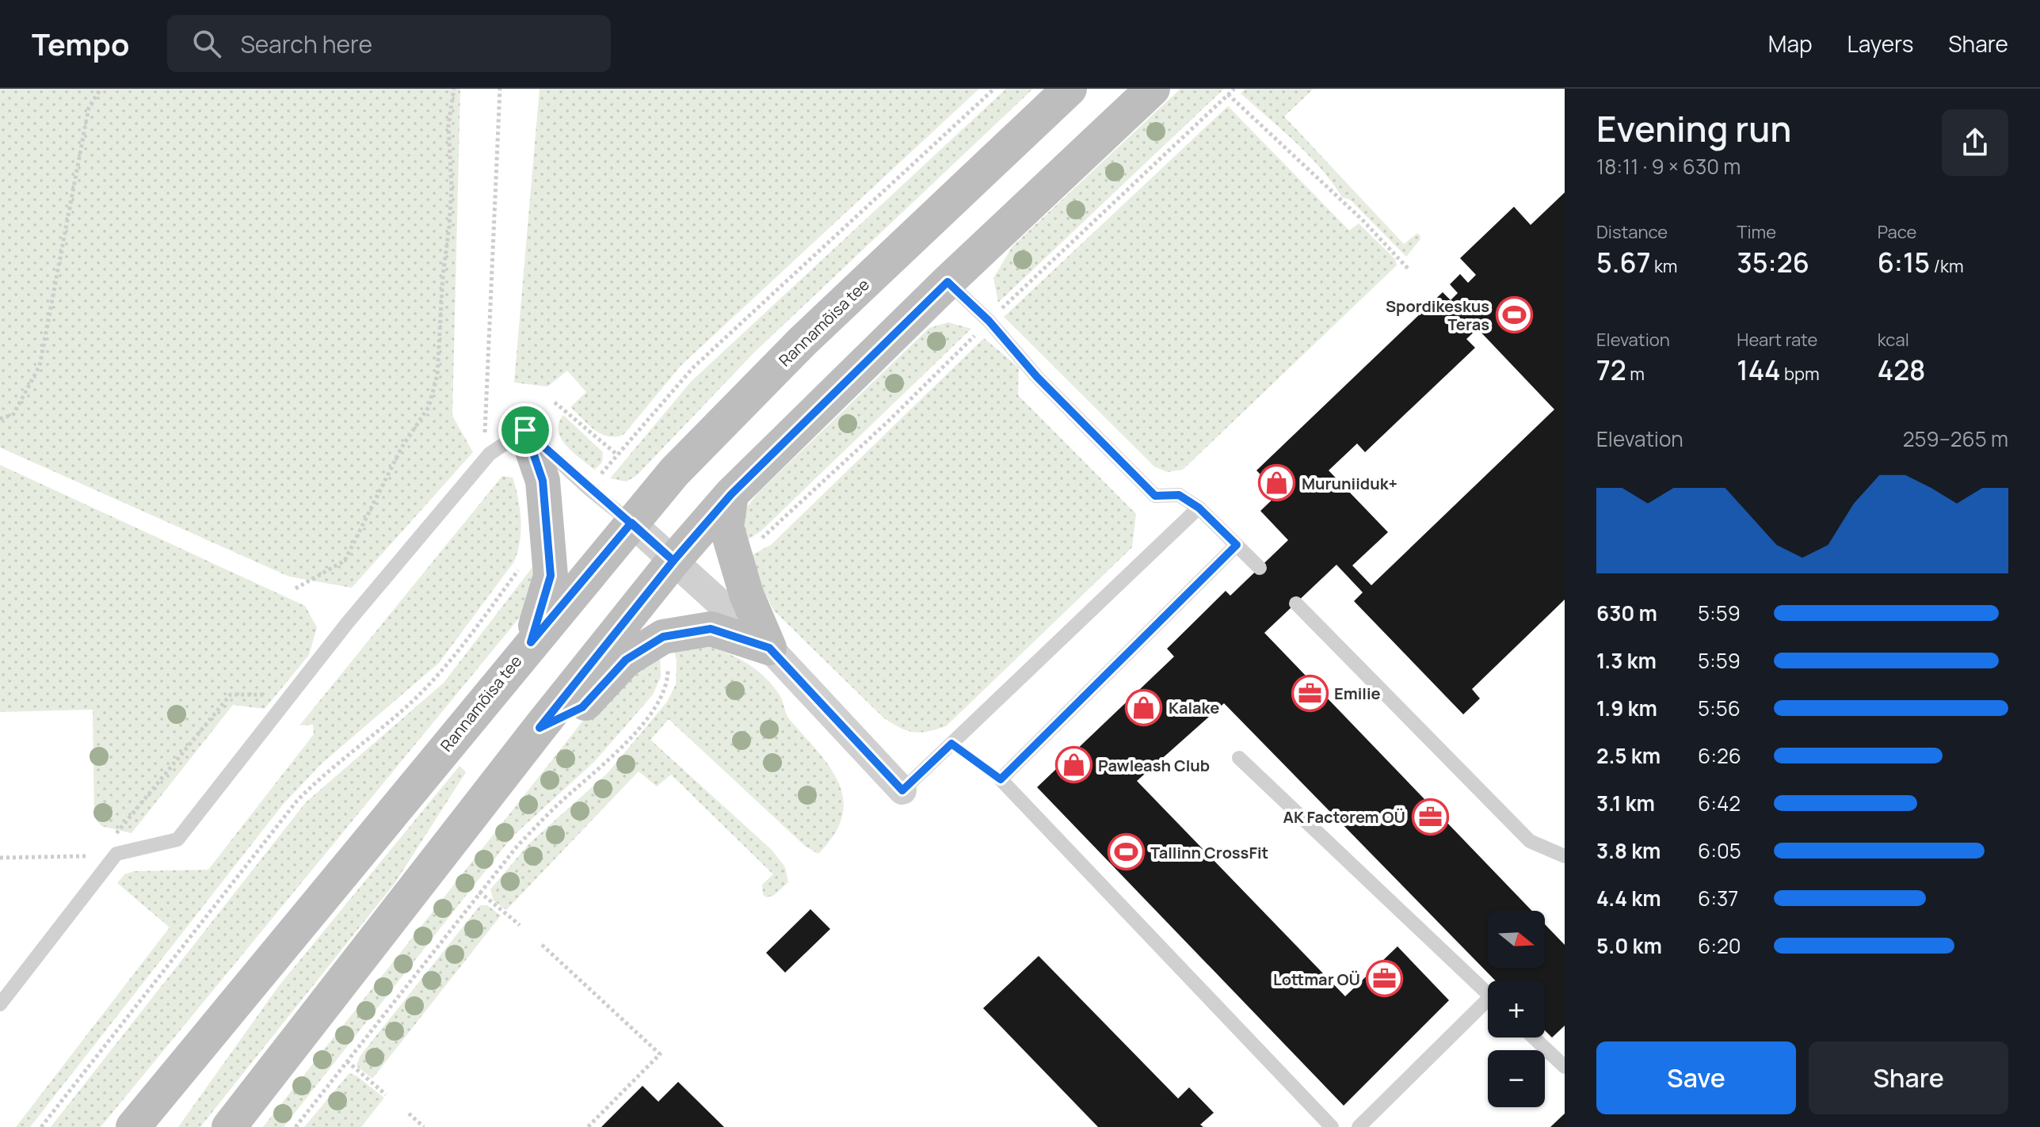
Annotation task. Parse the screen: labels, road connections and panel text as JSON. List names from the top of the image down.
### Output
{
  "streets": {
    "main road": ["Rannamõisa tee"]
  },
  "places": {
    "sports": ["Spordikeskus Teras", "Tallinn CrossFit"],
    "shop": ["Muruniiduk+", "Kalake", "Pawleash Club"],
    "office": ["Emilie", "AK Factorem OÜ", "Lottmar OÜ"]
  },
  "north": "right",
  "page": {
    "header": "Tempo",
    "search": "Search here",
    "nav": ["Map", "Layers", "Share"],
    "heading": ["Evening run", "18:11 · 9 × 630 m"],
    "stats": [
      ["Distance", "5.67 km"],
      ["Time", "35:26"],
      ["Pace", "6:15 /km"],
      ["Elevation", "72 m"],
      ["Heart rate", "144 bpm"],
      ["kcal", "428"]
    ],
    "chart": ["Elevation", "259–265 m"],
    "list": [
      {
        "name": "630 m",
        "note": "5:59"
      },
      {
        "name": "1.3 km",
        "note": "5:59"
      },
      {
        "name": "1.9 km",
        "note": "5:56"
      },
      {
        "name": "2.5 km",
        "note": "6:26"
      },
      {
        "name": "3.1 km",
        "note": "6:42"
      },
      {
        "name": "3.8 km",
        "note": "6:05"
      },
      {
        "name": "4.4 km",
        "note": "6:37"
      },
      {
        "name": "5.0 km",
        "note": "6:20"
      }
    ],
    "map_buttons": ["+", "−"],
    "buttons": ["Save", "Share"]
  }
}
